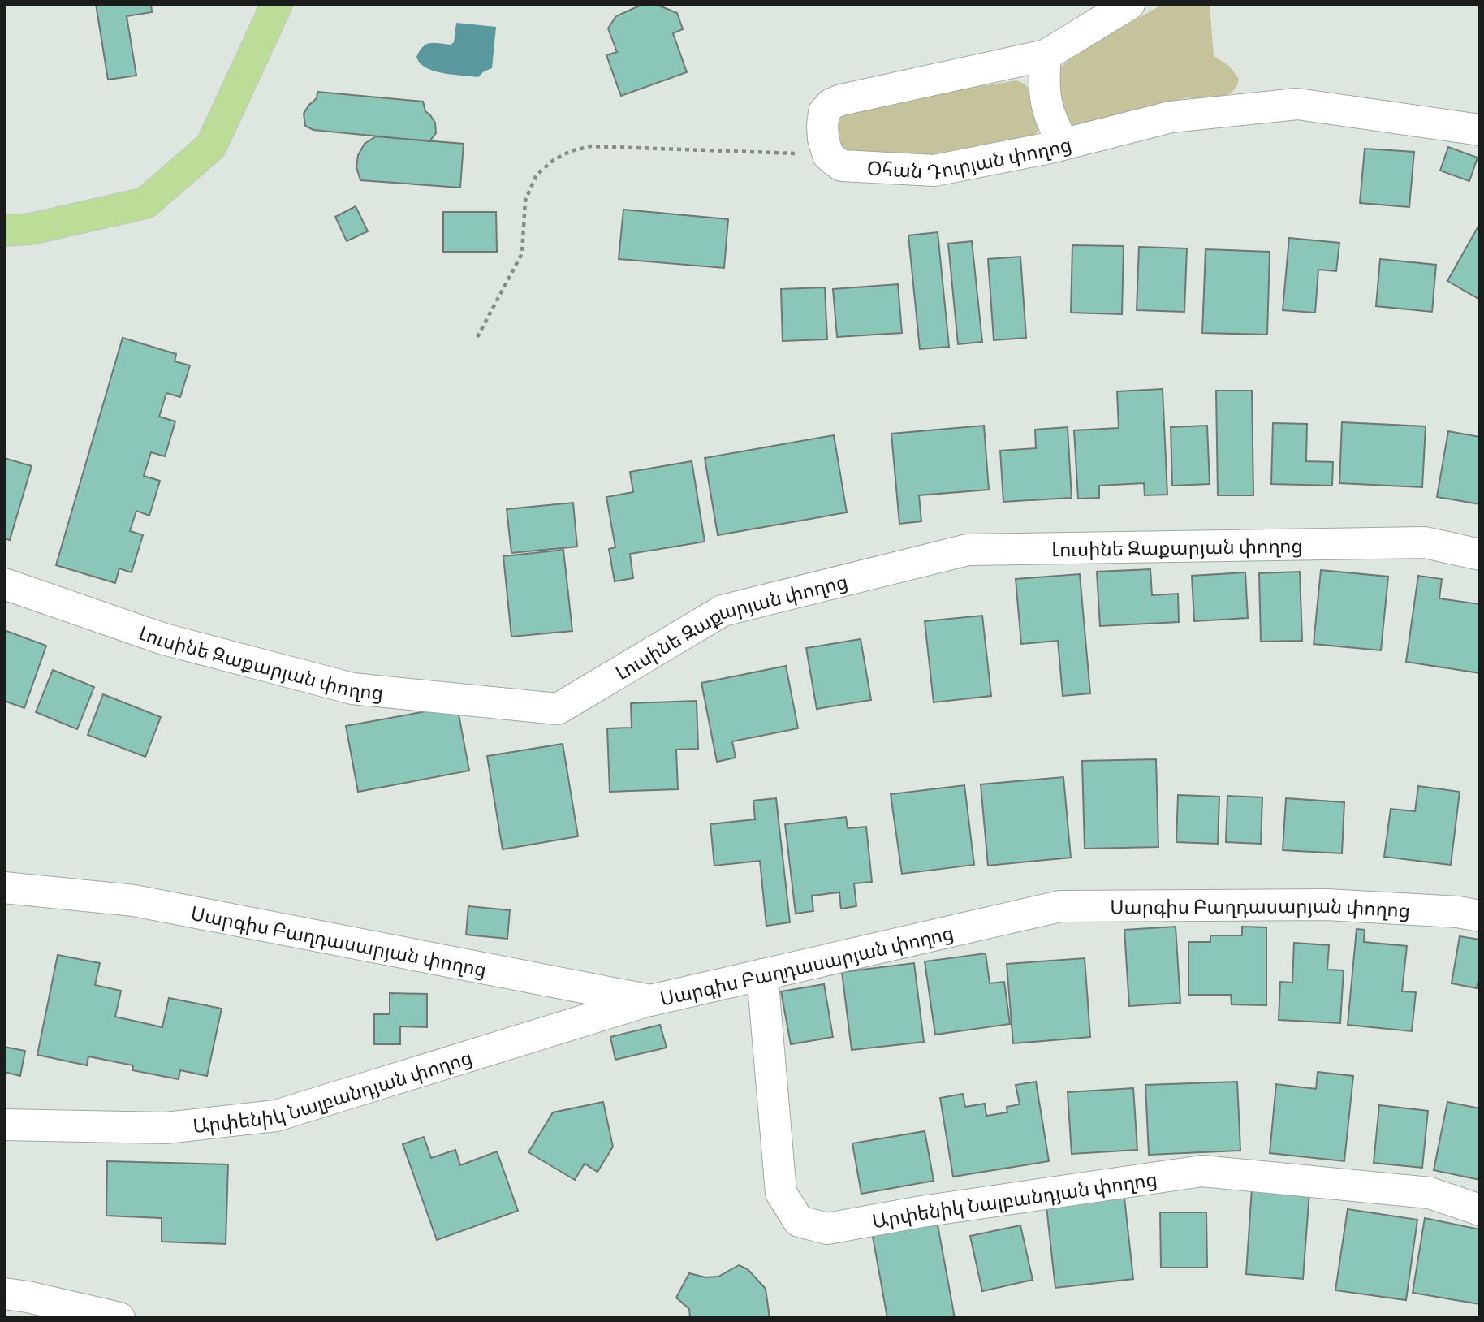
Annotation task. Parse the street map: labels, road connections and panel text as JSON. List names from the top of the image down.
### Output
{
  "streets": {
    "street": [
      "Օհան Դուրյան փողոց",
      "Լուսինե Զաքարյան փողոց",
      "Սարգիս Բաղդասարյան փողոց",
      "Արփենիկ Նալբանդյան փողոց"
    ]
  },
  "crossings": [
    ["Սարգիս Բաղդասարյան փողոց", "Արփենիկ Նալբանդյան փողոց"]
  ]
}
